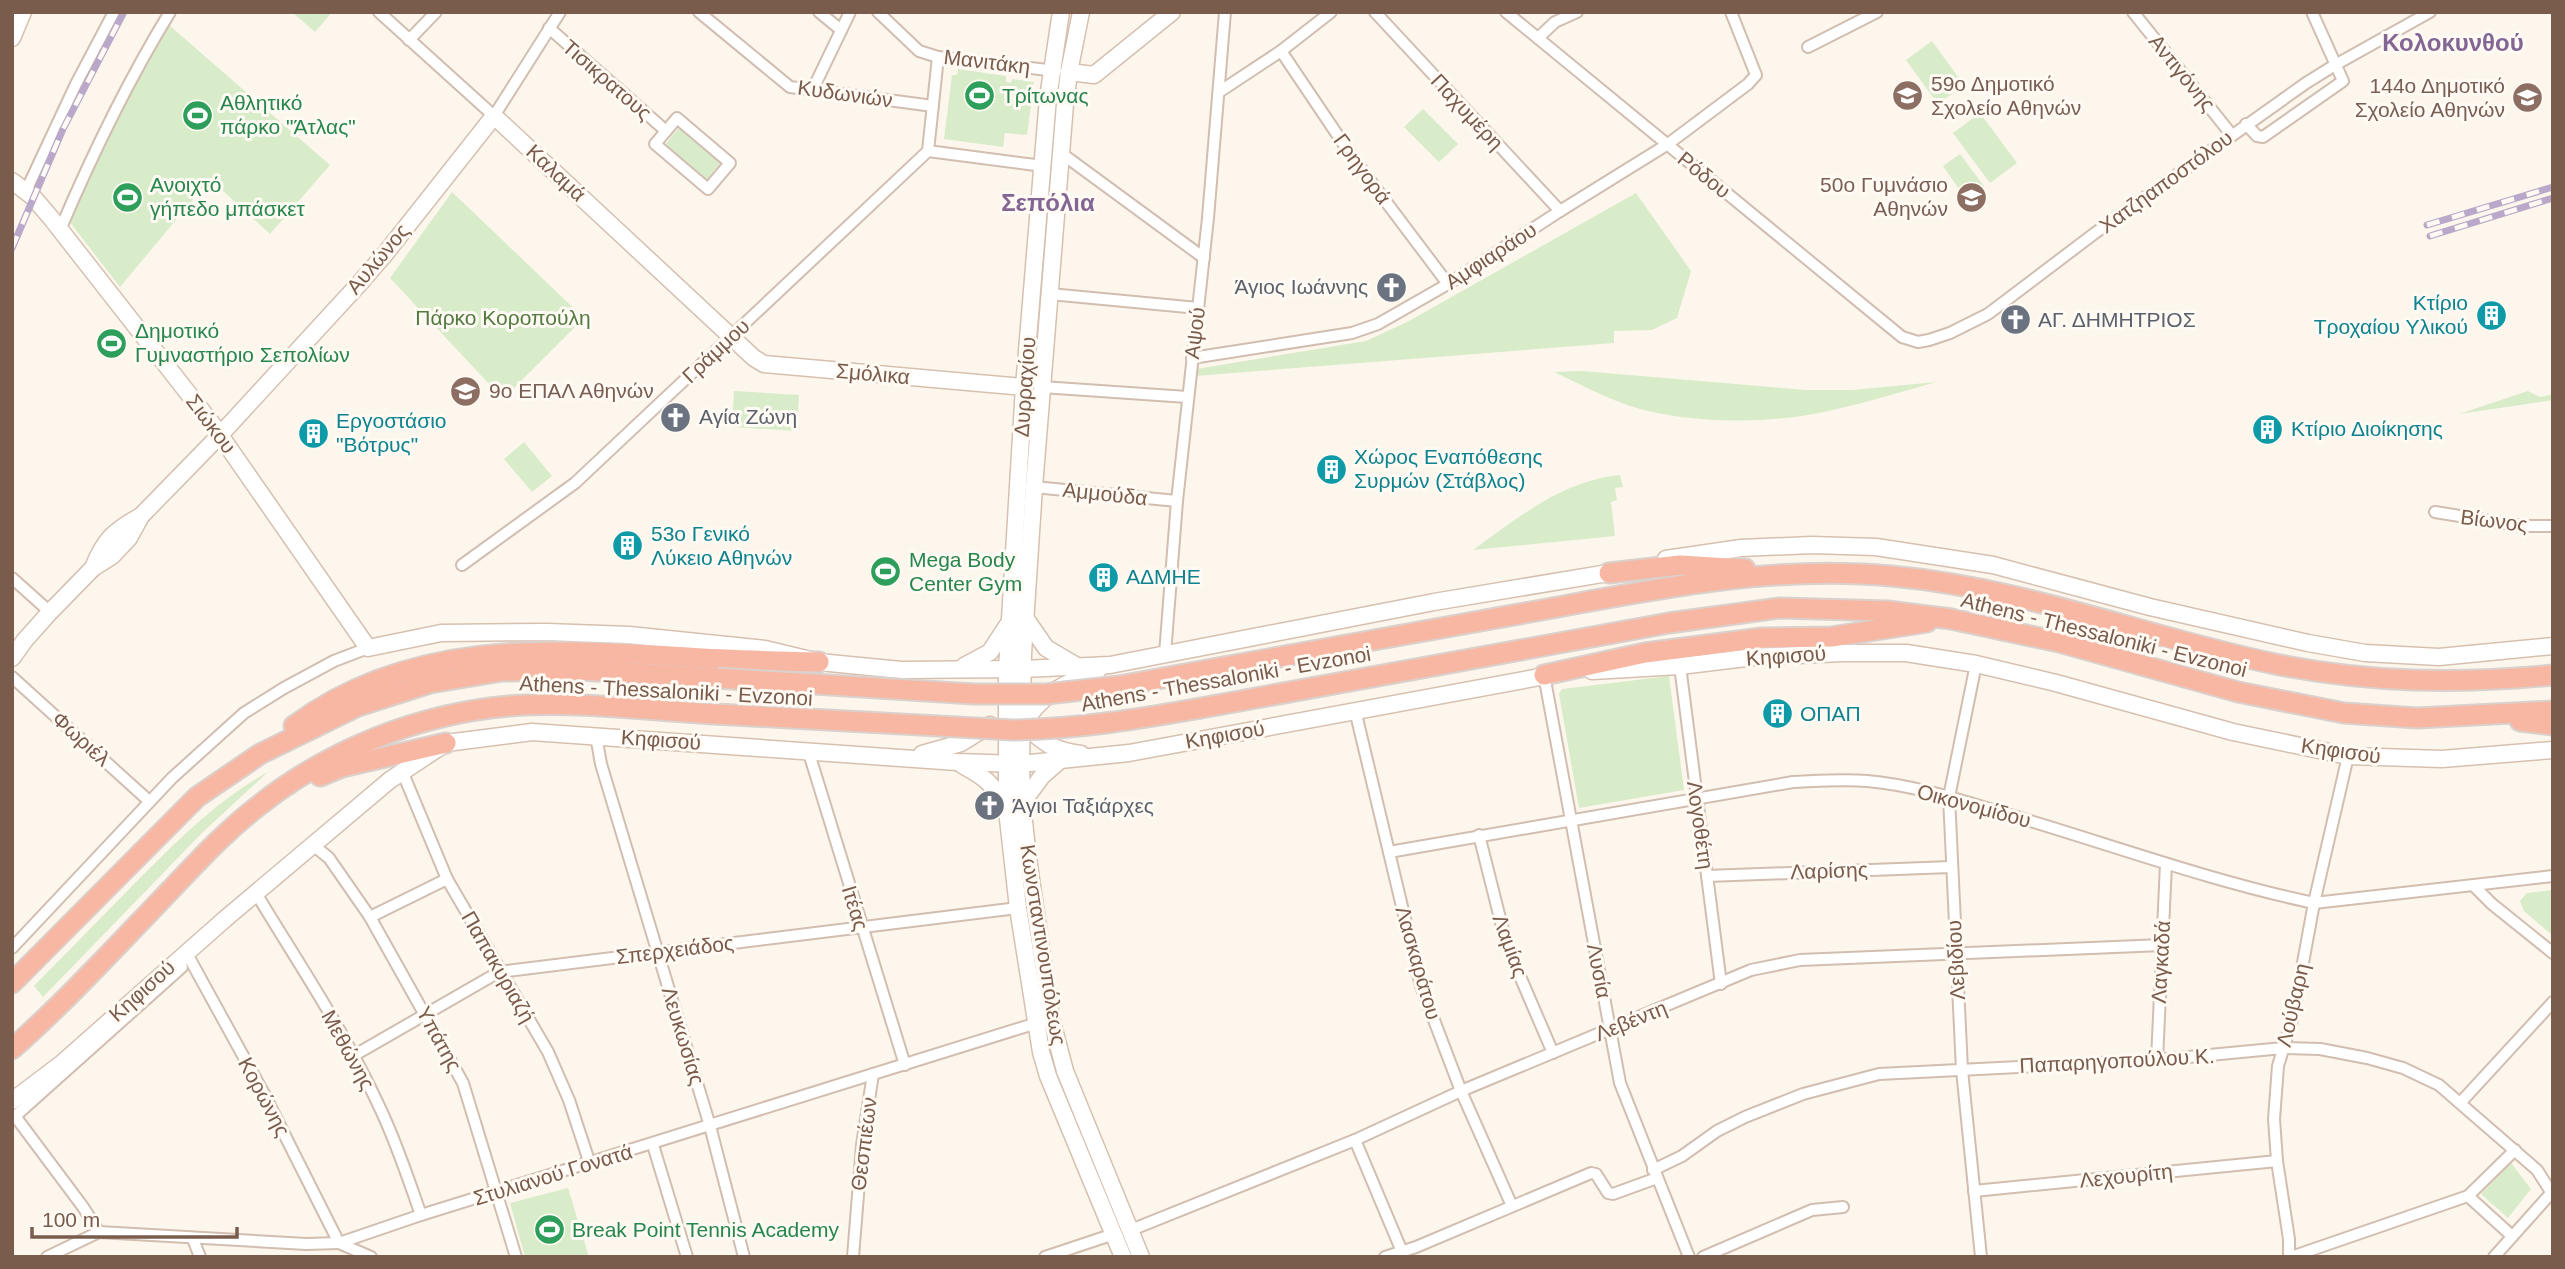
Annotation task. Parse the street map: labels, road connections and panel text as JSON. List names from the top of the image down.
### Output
{
  "streets": {
    "highway": ["Athens - Thessaloniki - Evzonoi"],
    "main road": [
      "Καλαμά",
      "Αυλώνος",
      "Σμόλικα",
      "Δυρραχίου",
      "Σιώκου",
      "Κηφισού",
      "Κωνσταντινουπόλεως"
    ],
    "street": [
      "Μανιτάκη",
      "Αντιγόνης",
      "Τισικρατους",
      "Κυδωνιών",
      "Παχυμέρη",
      "Γρηγορά",
      "Ρόδου",
      "Χατζηαποστόλου",
      "Αμφιαράου",
      "Αψού",
      "Γράμμου",
      "Αμμούδα",
      "Βίωνος",
      "Φωριέλ",
      "Οικονομίδου",
      "Λογοθέτη",
      "Λαρίσης",
      "Ιτέας",
      "Λαμίας",
      "Σπερχειάδος",
      "Λεβιδίου",
      "Λαγκαδά",
      "Λασκαράτου",
      "Παπακυριαζή",
      "Λυσία",
      "Λούβαρη",
      "Λεβέντη",
      "Λευκωσίας",
      "Υπάτης",
      "Μεθώνης",
      "Παπαρηγοπούλου Κ.",
      "Κορώνης",
      "Θεσπιέων",
      "Στυλιανού Γονατά",
      "Λεχουρίτη"
    ]
  },
  "crossings": [
    ["Μανιτάκη", "Δυρραχίου"],
    ["Αντιγόνης", "Χατζηαποστόλου"],
    ["Τισικρατους", "Αυλώνος"],
    ["Παχυμέρη", "Αμφιαράου"],
    ["Γρηγορά", "Αμφιαράου"],
    ["Καλαμά", "Αυλώνος"],
    ["Καλαμά", "Γράμμου"],
    ["Καλαμά", "Σμόλικα"],
    ["Ρόδου", "Χατζηαποστόλου"],
    ["Ρόδου", "Αμφιαράου"],
    ["Αμφιαράου", "Αψού"],
    ["Αυλώνος", "Σιώκου"],
    ["Αψού", "Αμμούδα"],
    ["Γράμμου", "Σμόλικα"],
    ["Σμόλικα", "Δυρραχίου"],
    ["Δυρραχίου", "Αμμούδα"],
    ["Κηφισού", "Λογοθέτη"],
    ["Κηφισού", "Ιτέας"],
    ["Κηφισού", "Κωνσταντινουπόλεως"],
    ["Κηφισού", "Λεβιδίου"],
    ["Κηφισού", "Λασκαράτου"],
    ["Κηφισού", "Παπακυριαζή"],
    ["Κηφισού", "Λυσία"],
    ["Κηφισού", "Λούβαρη"],
    ["Κηφισού", "Λευκωσίας"],
    ["Κηφισού", "Υπάτης"],
    ["Κηφισού", "Μεθώνης"],
    ["Κηφισού", "Κορώνης"],
    ["Οικονομίδου", "Λογοθέτη"],
    ["Οικονομίδου", "Λαμίας"],
    ["Οικονομίδου", "Λεβιδίου"],
    ["Οικονομίδου", "Λαγκαδά"],
    ["Οικονομίδου", "Λασκαράτου"],
    ["Οικονομίδου", "Λυσία"],
    ["Οικονομίδου", "Λούβαρη"],
    ["Λογοθέτη", "Λαρίσης"],
    ["Λογοθέτη", "Λεβέντη"],
    ["Λαρίσης", "Λεβιδίου"],
    ["Ιτέας", "Σπερχειάδος"],
    ["Ιτέας", "Στυλιανού Γονατά"],
    ["Κωνσταντινουπόλεως", "Σπερχειάδος"],
    ["Κωνσταντινουπόλεως", "Λεβέντη"],
    ["Κωνσταντινουπόλεως", "Στυλιανού Γονατά"],
    ["Λαμίας", "Λεβέντη"],
    ["Σπερχειάδος", "Παπακυριαζή"],
    ["Σπερχειάδος", "Λευκωσίας"],
    ["Σπερχειάδος", "Υπάτης"],
    ["Σπερχειάδος", "Μεθώνης"],
    ["Λεβιδίου", "Λεβέντη"],
    ["Λεβιδίου", "Παπαρηγοπούλου Κ."],
    ["Λεβιδίου", "Λεχουρίτη"],
    ["Λαγκαδά", "Λεβέντη"],
    ["Λαγκαδά", "Παπαρηγοπούλου Κ."],
    ["Λασκαράτου", "Λεβέντη"],
    ["Λασκαράτου", "Παπαρηγοπούλου Κ."],
    ["Παπακυριαζή", "Στυλιανού Γονατά"],
    ["Λυσία", "Λεβέντη"],
    ["Λυσία", "Παπαρηγοπούλου Κ."],
    ["Λούβαρη", "Παπαρηγοπούλου Κ."],
    ["Λούβαρη", "Λεχουρίτη"],
    ["Λευκωσίας", "Στυλιανού Γονατά"],
    ["Υπάτης", "Στυλιανού Γονατά"],
    ["Μεθώνης", "Στυλιανού Γονατά"],
    ["Κορώνης", "Στυλιανού Γονατά"],
    ["Θεσπιέων", "Στυλιανού Γονατά"]
  ],
  "districts": ["Κολοκυνθού", "Σεπόλια"],
  "parks": ["Πάρκο Κοροπούλη"],
  "places": {
    "sports": [
      "Τρίτωνας",
      "Αθλητικό πάρκο \"Άτλας\"",
      "Ανοιχτό γήπεδο μπάσκετ",
      "Δημοτικό Γυμναστήριο Σεπολίων",
      "Mega Body Center Gym",
      "Break Point Tennis Academy"
    ],
    "school or university": [
      "59ο Δημοτικό Σχολείο Αθηνών",
      "144ο Δημοτικό Σχολείο Αθηνών",
      "50ο Γυμνάσιο Αθηνών",
      "9ο ΕΠΑΛ Αθηνών"
    ],
    "church": [
      "Άγιος Ιωάννης",
      "ΑΓ. ΔΗΜΗΤΡΙΟΣ",
      "Αγία Ζώνη",
      "Άγιοι Ταξιάρχες"
    ],
    "building": [
      "Κτίριο Τροχαίου Υλικού",
      "Κτίριο Διοίκησης",
      "Εργοστάσιο \"Βότρυς\"",
      "Χώρος Εναπόθεσης Συρμών (Στάβλος)",
      "53ο Γενικό Λύκειο Αθηνών",
      "ΑΔΜΗΕ",
      "ΟΠΑΠ"
    ]
  },
  "scale_bar": "100 m"
}
